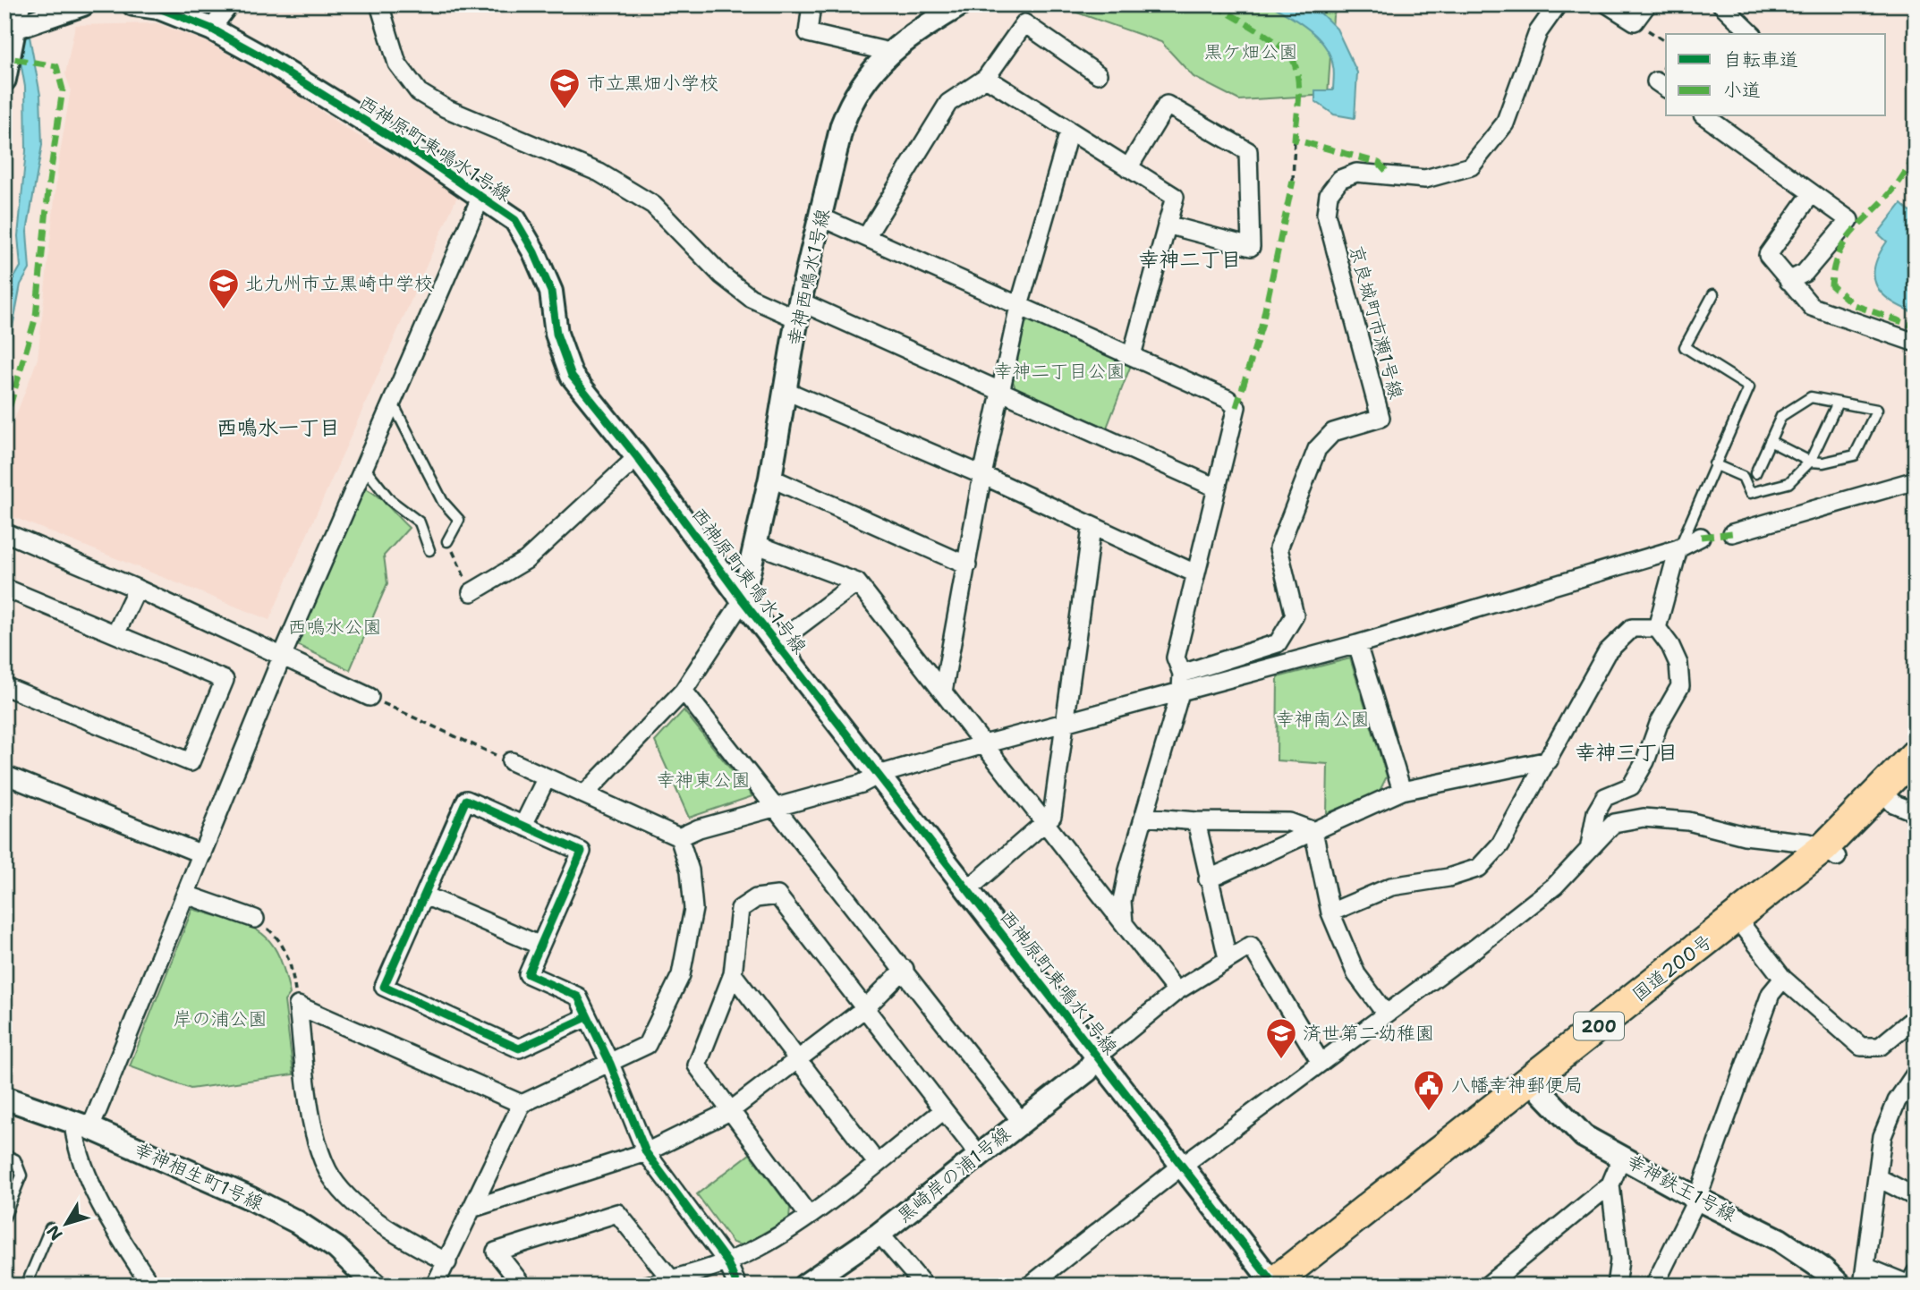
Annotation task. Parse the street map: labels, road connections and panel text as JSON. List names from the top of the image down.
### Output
{
  "streets": {
    "highway": ["国道200号", "200"],
    "street": [
      "西神原町東鳴水1号線",
      "幸神西鳴水1号線",
      "京良城町市瀬1号線",
      "黒崎岸の浦1号線",
      "幸神相生町1号線",
      "幸神鉄王1号線"
    ]
  },
  "crossings": [
    ["西神原町東鳴水1号線", "幸神西鳴水1号線"],
    ["西神原町東鳴水1号線", "国道200号"],
    ["西神原町東鳴水1号線", "黒崎岸の浦1号線"],
    ["国道200号", "幸神鉄王1号線"]
  ],
  "districts": ["幸神二丁目", "西鳴水一丁目", "幸神三丁目"],
  "parks": [
    "黒ケ畑公園",
    "幸神二丁目公園",
    "西鳴水公園",
    "幸神南公園",
    "幸神東公園",
    "岸の浦公園"
  ],
  "places": {
    "school or university": ["市立黒畑小学校", "北九州市立黒崎中学校", "済世第二幼稚園"],
    "public building": ["八幡幸神郵便局"]
  },
  "legend": ["自転車道", "小道"],
  "north": "bottom left"
}
